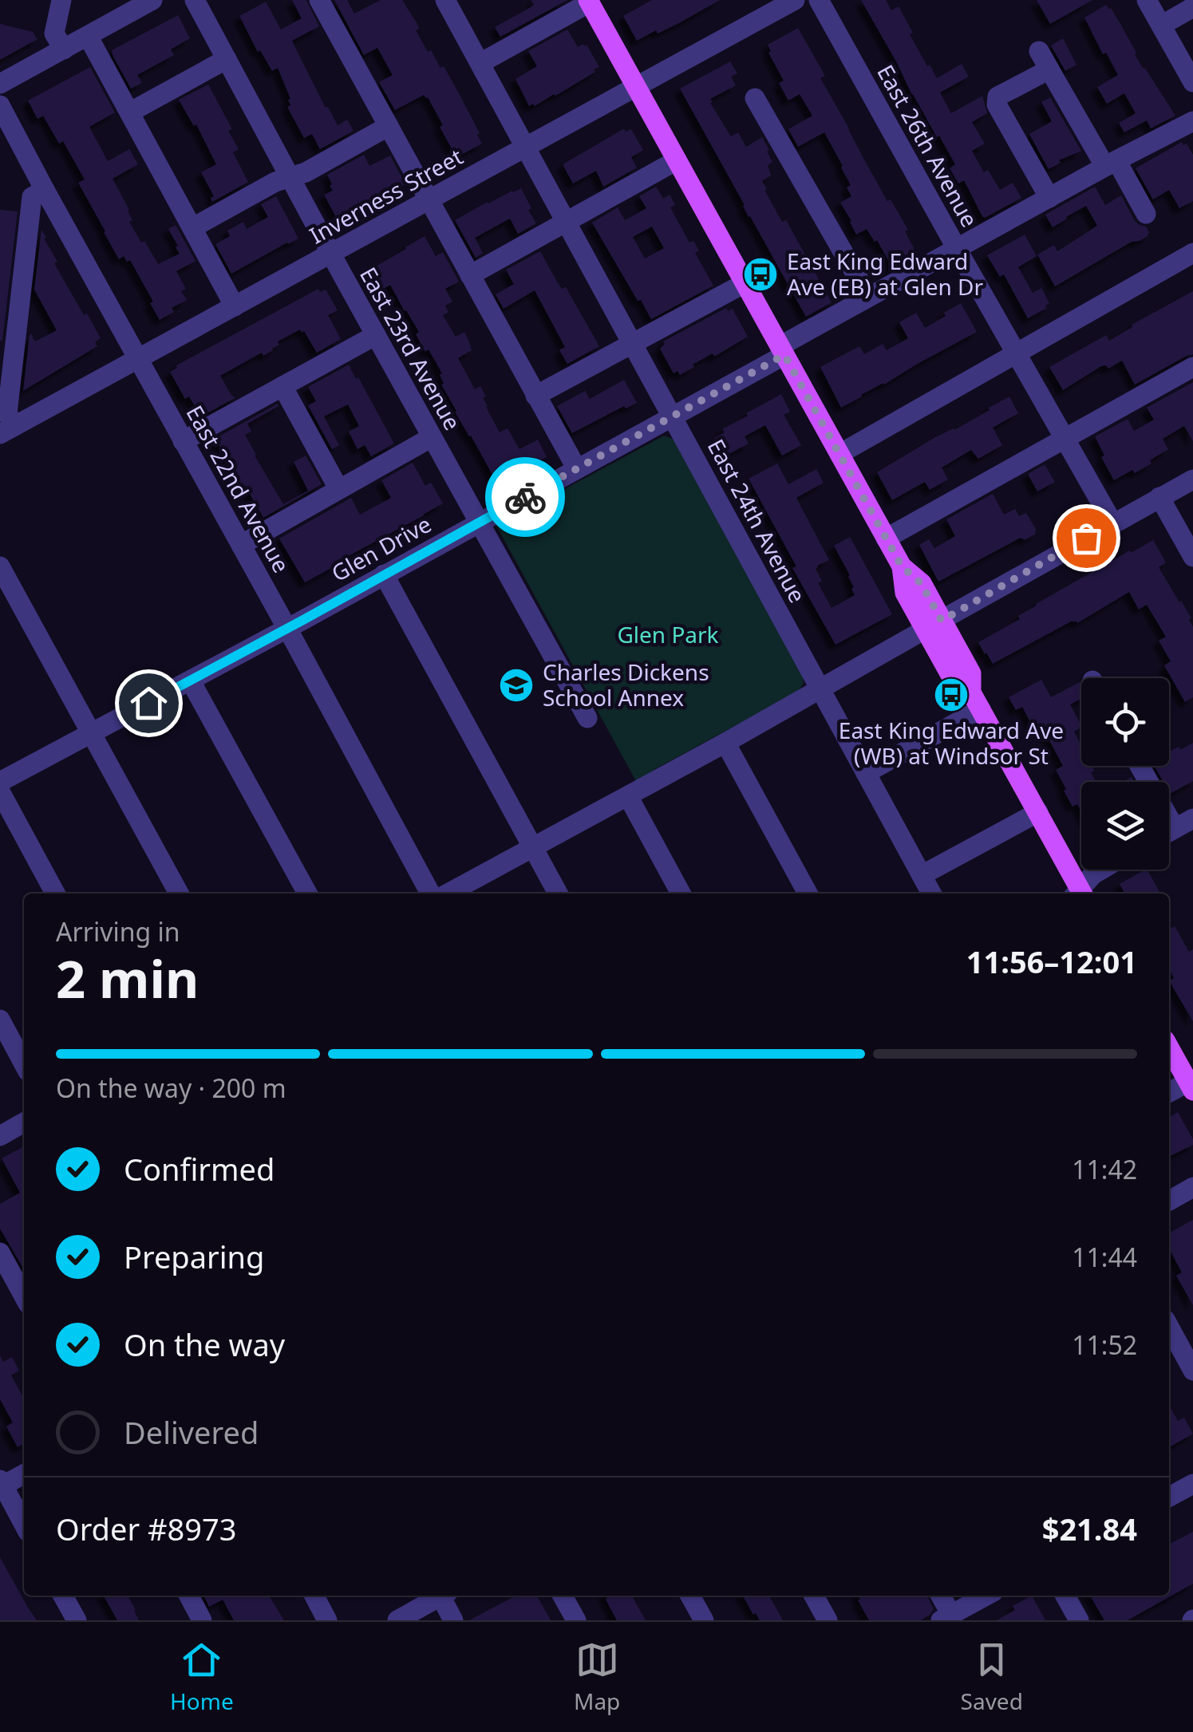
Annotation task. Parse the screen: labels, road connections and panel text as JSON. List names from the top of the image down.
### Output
{
  "streets": {
    "street": [
      "East 26th Avenue",
      "Inverness Street",
      "East 23rd Avenue",
      "East 22nd Avenue",
      "East 24th Avenue",
      "Glen Drive"
    ]
  },
  "crossings": [
    ["East 26th Avenue", "Glen Drive"],
    ["Inverness Street", "East 23rd Avenue"],
    ["Inverness Street", "East 22nd Avenue"],
    ["Inverness Street", "East 24th Avenue"],
    ["East 23rd Avenue", "Glen Drive"],
    ["East 22nd Avenue", "Glen Drive"],
    ["East 24th Avenue", "Glen Drive"]
  ],
  "parks": ["Glen Park"],
  "places": {
    "bus stop": ["East King Edward Ave (EB) at Glen Dr", "East King Edward Ave (WB) at Windsor St"],
    "school or university": ["Charles Dickens School Annex"]
  },
  "page": {
    "heading": ["2 min", "Arriving in", "11:56–12:01"],
    "panel": ["Order #8973", "$21.84"],
    "bar": "On the way · 200 m",
    "list": [
      ["Confirmed", "11:42"],
      ["Preparing", "11:44"],
      ["On the way", "11:52"],
      "Delivered"
    ],
    "tabs": ["Home", "Map", "Saved"]
  }
}
